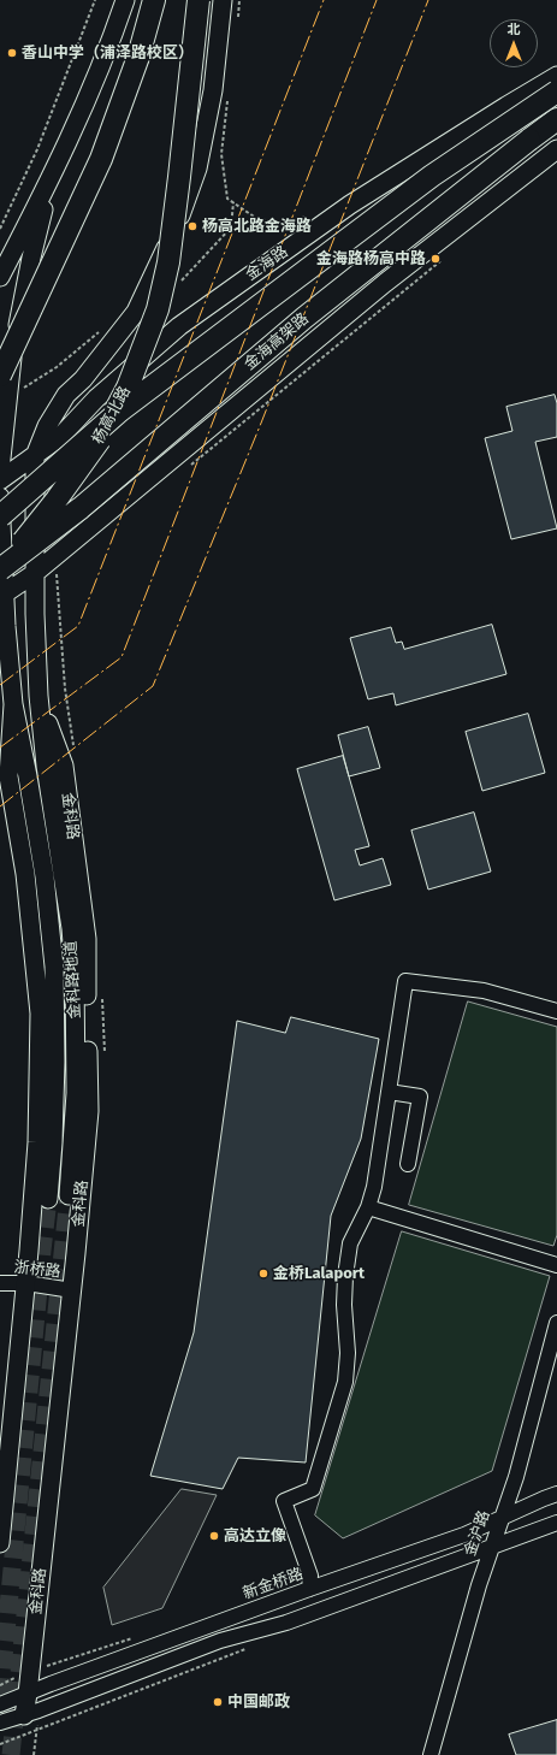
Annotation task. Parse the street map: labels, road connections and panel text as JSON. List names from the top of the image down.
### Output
{
  "streets": {
    "highway": ["金海高架路", "杨高北路"],
    "main road": ["金海路", "金科路", "金科路地道"],
    "street": ["浙桥路", "金沪路", "新金桥路"]
  },
  "crossings": [
    ["金海路", "金科路"],
    ["金科路", "金科路地道"],
    ["金科路", "浙桥路"],
    ["金科路", "新金桥路"],
    ["金沪路", "新金桥路"]
  ],
  "places": [
    "香山中学（浦泽路校区）",
    "杨高北路金海路",
    "金海路杨高中路",
    "金桥Lalaport",
    "高达立像",
    "中国邮政"
  ],
  "north": "top"
}
